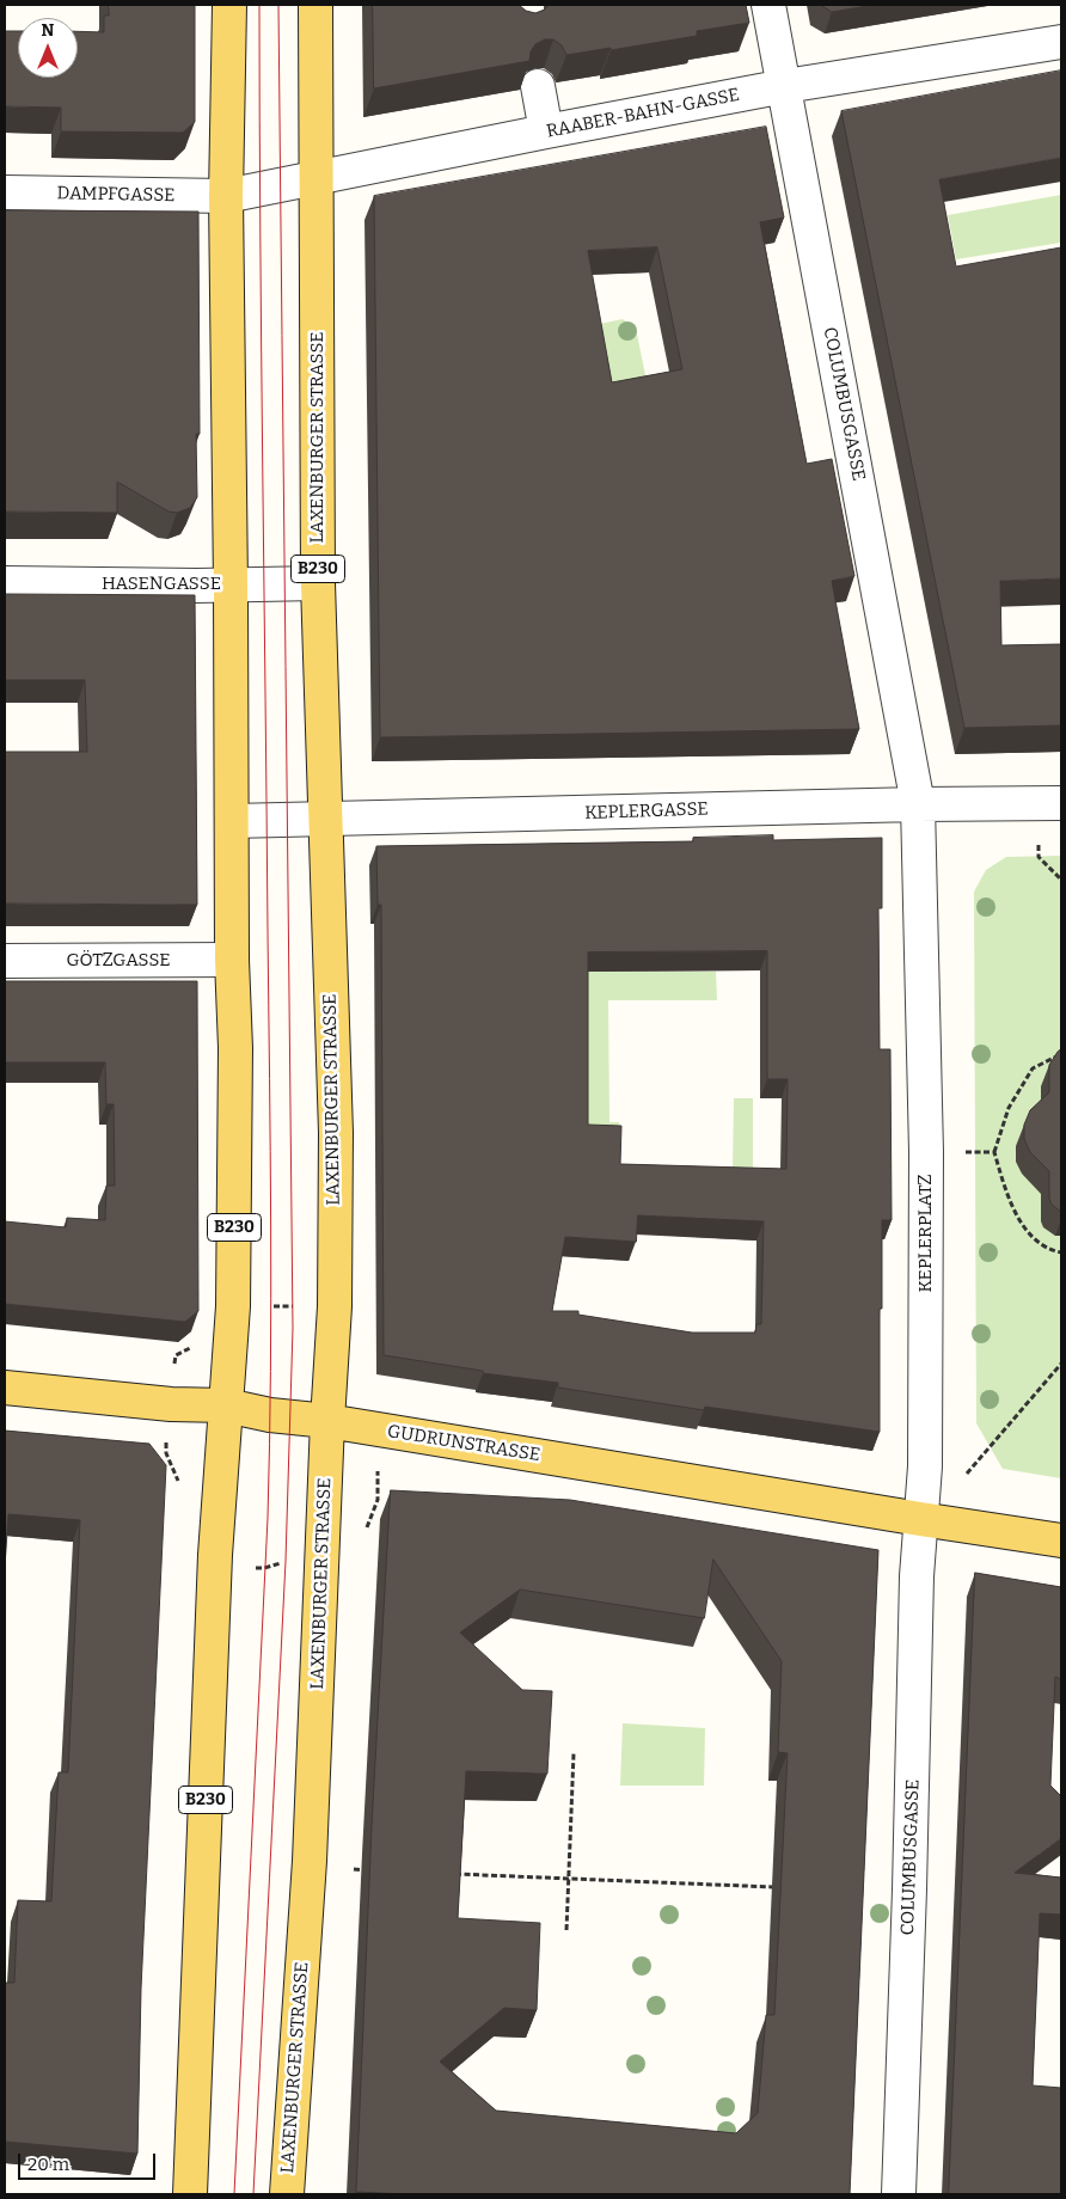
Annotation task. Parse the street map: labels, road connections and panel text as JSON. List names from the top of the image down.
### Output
{
  "streets": {
    "main road": ["LAXENBURGER STRASSE", "B230", "GUDRUNSTRASSE"],
    "street": [
      "RAABER-BAHN-GASSE",
      "DAMPFGASSE",
      "COLUMBUSGASSE",
      "HASENGASSE",
      "KEPLERGASSE",
      "GÖTZGASSE",
      "KEPLERPLATZ"
    ]
  },
  "crossings": [
    ["RAABER-BAHN-GASSE", "DAMPFGASSE"],
    ["RAABER-BAHN-GASSE", "COLUMBUSGASSE"],
    ["RAABER-BAHN-GASSE", "LAXENBURGER STRASSE"],
    ["RAABER-BAHN-GASSE", "B230"],
    ["DAMPFGASSE", "B230"],
    ["COLUMBUSGASSE", "KEPLERGASSE"],
    ["COLUMBUSGASSE", "KEPLERPLATZ"],
    ["COLUMBUSGASSE", "GUDRUNSTRASSE"],
    ["LAXENBURGER STRASSE", "HASENGASSE"],
    ["LAXENBURGER STRASSE", "KEPLERGASSE"],
    ["LAXENBURGER STRASSE", "GUDRUNSTRASSE"],
    ["B230", "HASENGASSE"],
    ["B230", "KEPLERGASSE"],
    ["B230", "GÖTZGASSE"],
    ["B230", "GUDRUNSTRASSE"],
    ["KEPLERGASSE", "KEPLERPLATZ"],
    ["KEPLERPLATZ", "GUDRUNSTRASSE"]
  ],
  "scale_bar": "20 m",
  "north": "top"
}
